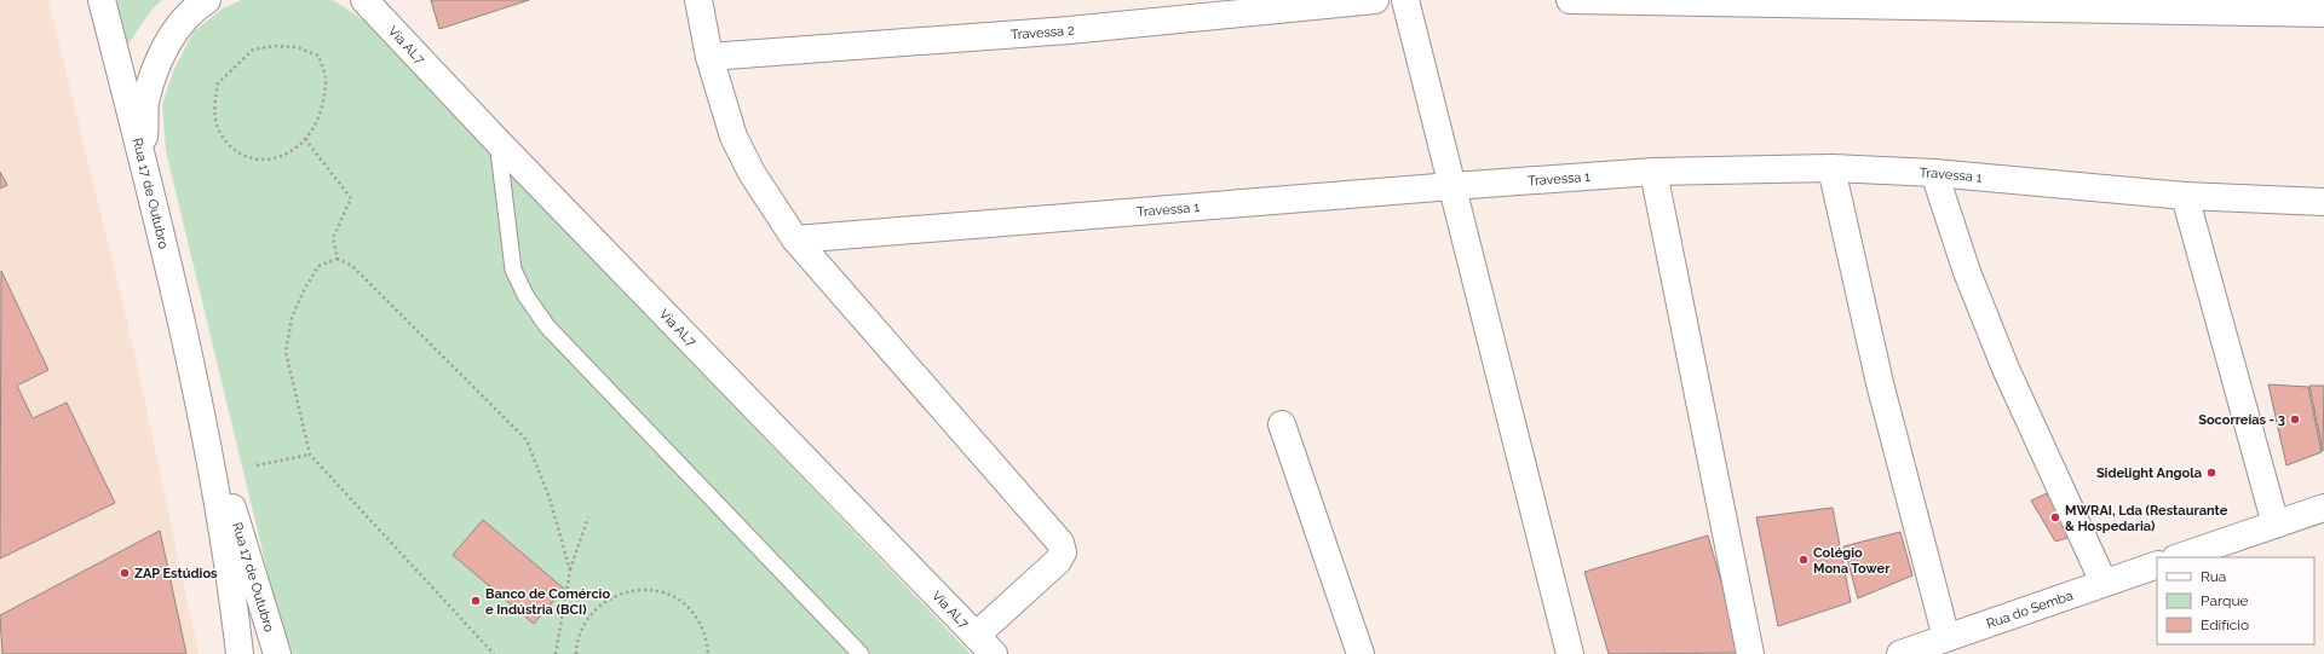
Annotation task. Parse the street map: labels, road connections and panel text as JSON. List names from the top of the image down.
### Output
{
  "streets": {
    "street": [
      "Travessa 2",
      "Via AL7",
      "Travessa 1",
      "Rua 17 de Outubro",
      "Rua do Semba"
    ]
  },
  "places": [
    "Socorreias - 3",
    "Sidelight Angola",
    "MWRAI, Lda (Restaurante & Hospedaria)",
    "Colégio Mona Tower",
    "ZAP Estúdios",
    "Banco de Comércio e Indústria (BCI)"
  ],
  "legend": ["Rua", "Parque", "Edifício"]
}
